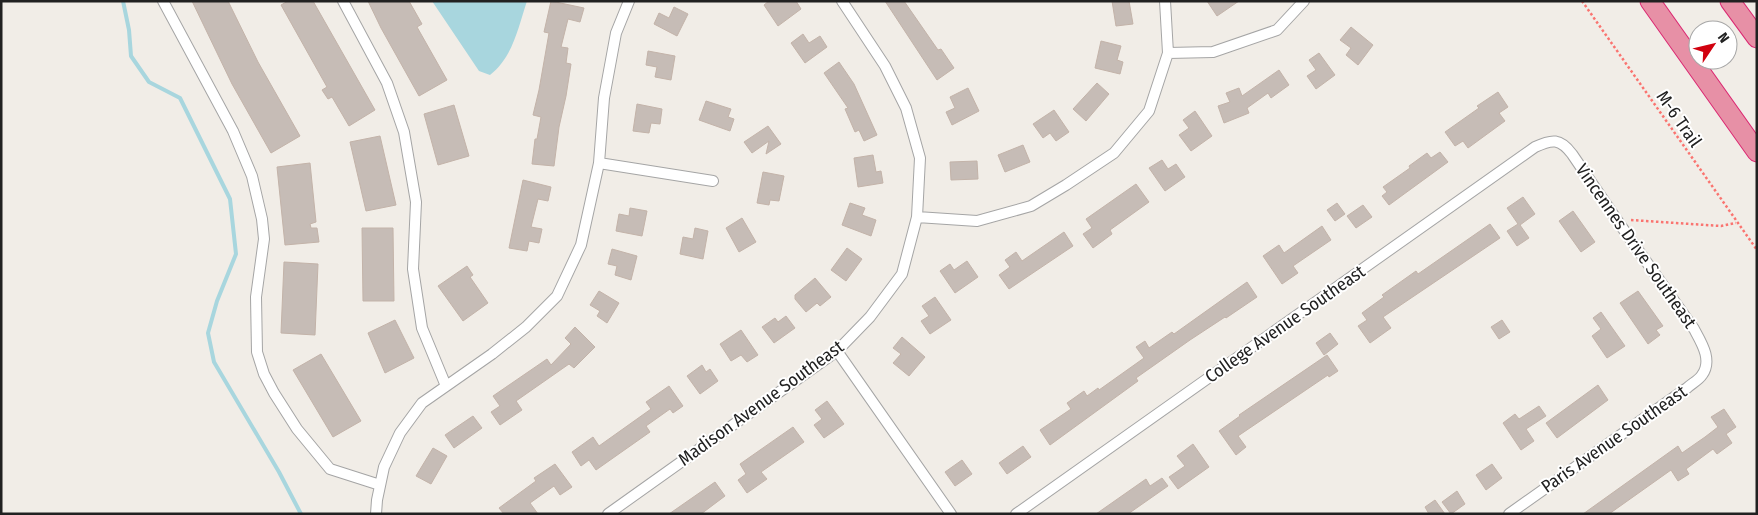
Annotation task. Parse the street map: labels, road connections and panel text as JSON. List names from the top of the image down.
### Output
{
  "streets": {
    "street": [
      "Vincennes Drive Southeast",
      "College Avenue Southeast",
      "Madison Avenue Southeast",
      "Paris Avenue Southeast"
    ],
    "path": ["M-6 Trail"]
  },
  "crossings": [
    ["Vincennes Drive Southeast", "College Avenue Southeast"],
    ["Vincennes Drive Southeast", "Paris Avenue Southeast"]
  ],
  "north": "top right"
}
